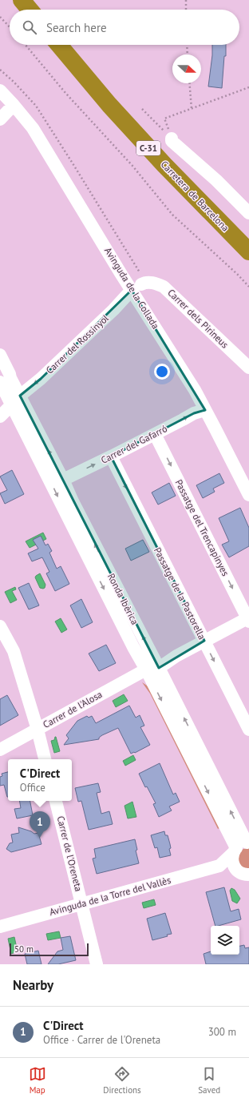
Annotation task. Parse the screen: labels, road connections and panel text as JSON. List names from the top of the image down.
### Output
{
  "streets": {
    "highway": ["C-31", "Carretera de Barcelona"],
    "street": [
      "Avinguda de la Collada",
      "Carrer dels Pirineus",
      "Carrer del Rossinyol",
      "Carrer del Gafarró",
      "Passatge del Trencapinyes",
      "Passatge de la Pastorella",
      "Ronda Ibèrica",
      "Carrer de l'Alosa",
      "Carrer de l'Oreneta",
      "Avinguda de la Torre del Vallès"
    ]
  },
  "crossings": [
    ["Avinguda de la Collada", "Carrer dels Pirineus"],
    ["Avinguda de la Collada", "Carrer del Rossinyol"],
    ["Avinguda de la Collada", "Carrer del Gafarró"],
    ["Carrer dels Pirineus", "Carrer del Rossinyol"],
    ["Carrer del Rossinyol", "Ronda Ibèrica"],
    ["Carrer del Gafarró", "Passatge del Trencapinyes"],
    ["Carrer del Gafarró", "Passatge de la Pastorella"],
    ["Carrer del Gafarró", "Ronda Ibèrica"],
    ["Ronda Ibèrica", "Carrer de l'Alosa"],
    ["Ronda Ibèrica", "Avinguda de la Torre del Vallès"],
    ["Carrer de l'Oreneta", "Avinguda de la Torre del Vallès"]
  ],
  "one_way": [
    "Carrer del Rossinyol",
    "Carrer del Gafarró",
    "Passatge del Trencapinyes",
    "Passatge de la Pastorella"
  ],
  "scale_bar": "50 m",
  "north": "right",
  "page": {
    "search": "Search here",
    "popup": ["C'Direct", "Office"],
    "pins": "1",
    "scale": "50 m",
    "heading": "Nearby",
    "list": [
      {
        "mark": "1",
        "name": "C'Direct",
        "note": "Office · Carrer de l'Oreneta",
        "value": "300 m"
      }
    ],
    "nav": ["Map", "Directions", "Saved"]
  }
}
